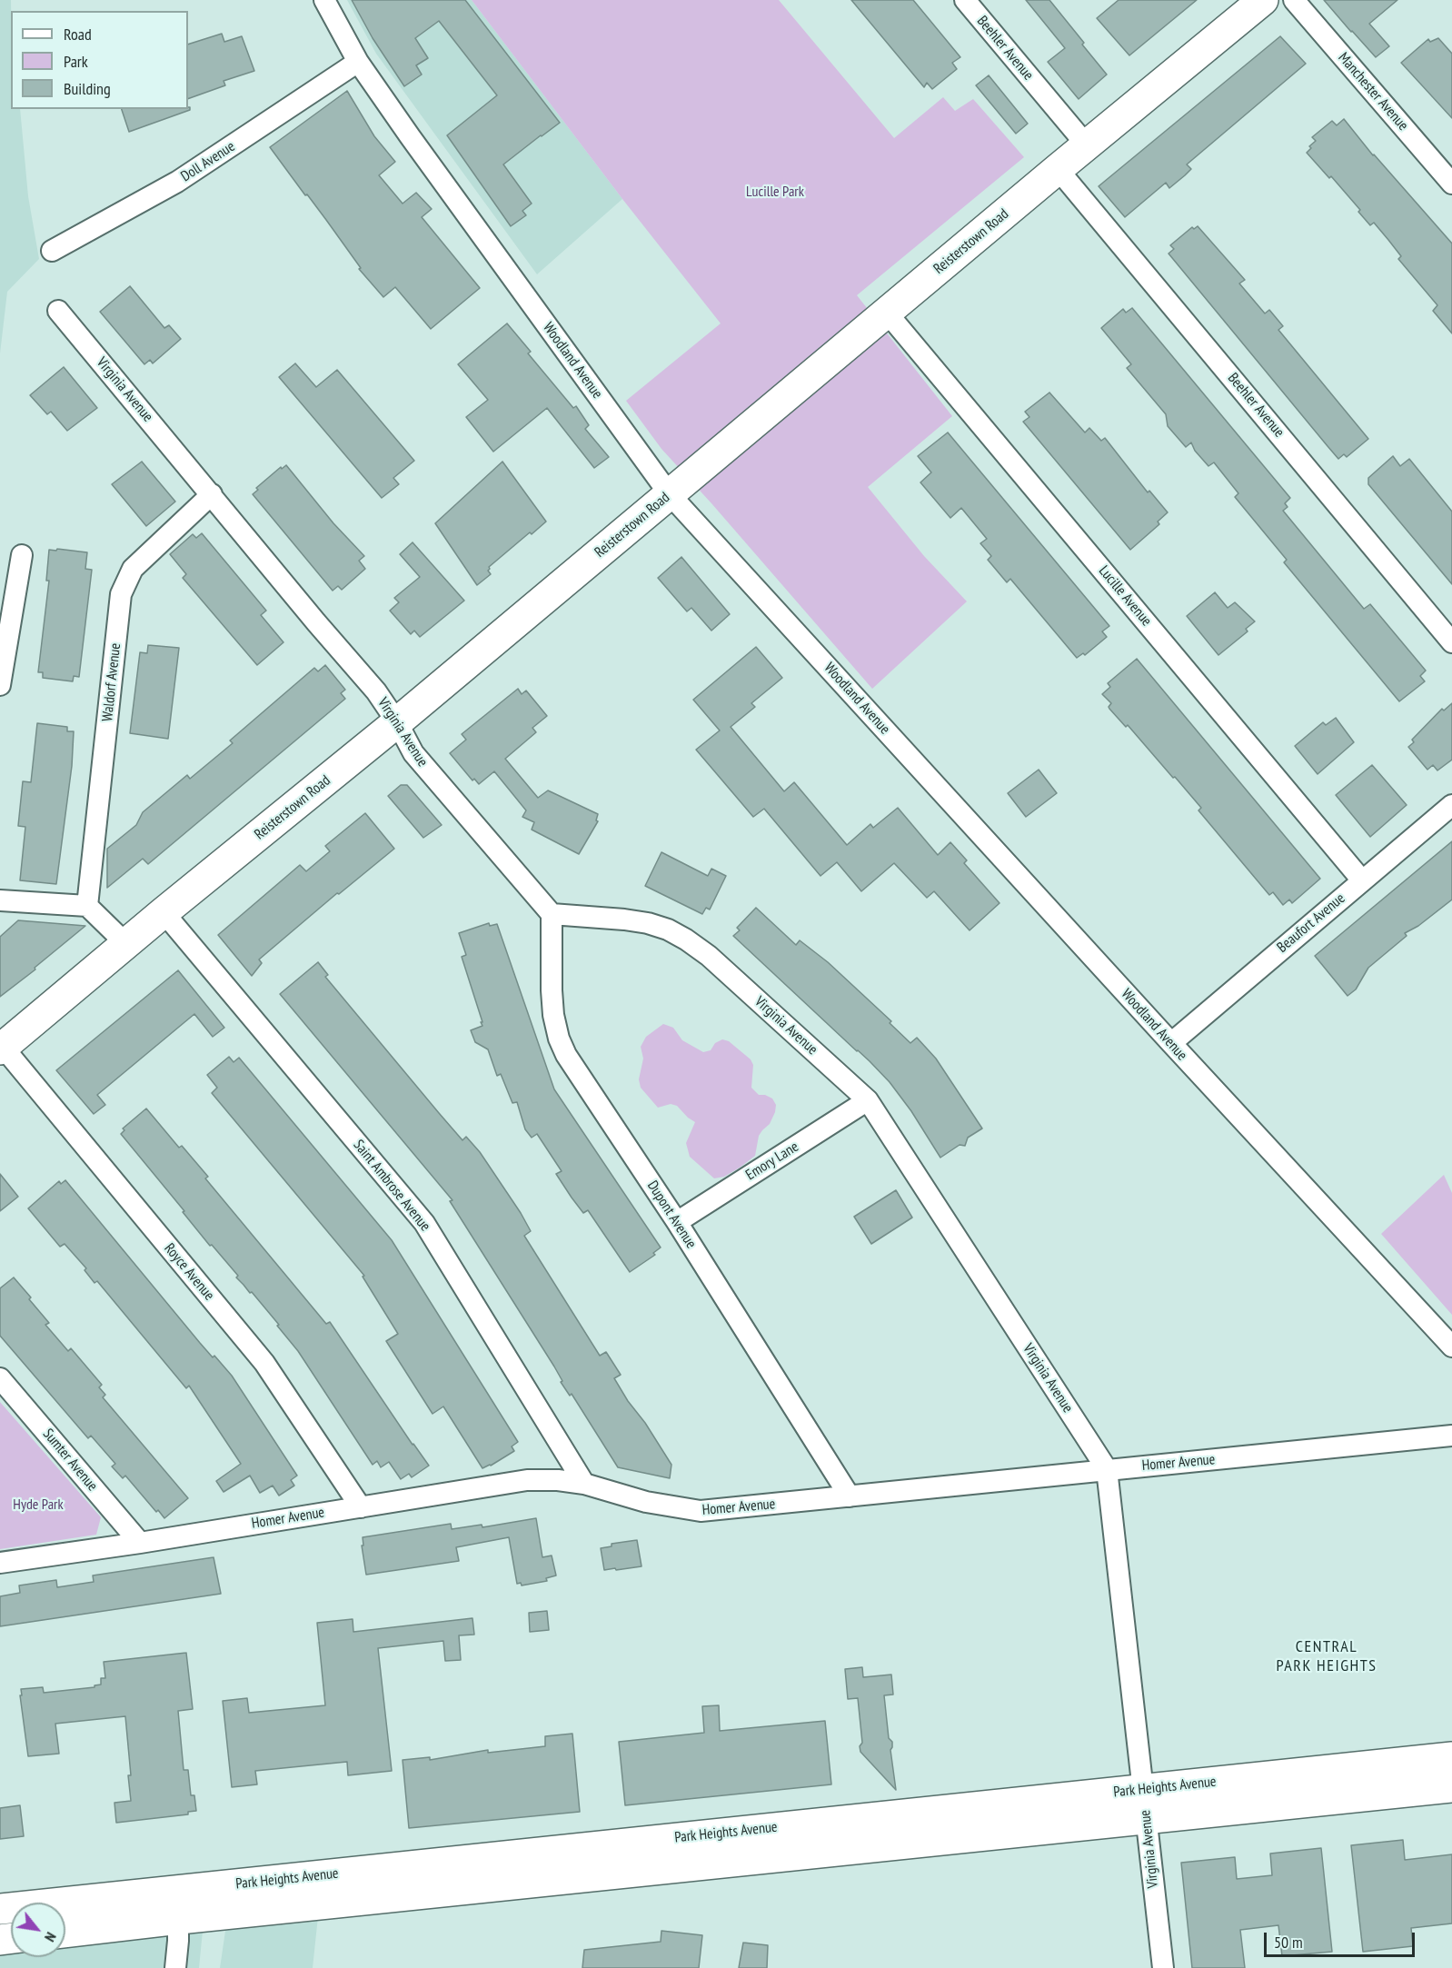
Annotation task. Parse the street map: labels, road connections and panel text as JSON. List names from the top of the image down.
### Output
{
  "streets": {
    "main road": ["Reisterstown Road", "Park Heights Avenue"],
    "street": [
      "Beehler Avenue",
      "Manchester Avenue",
      "Doll Avenue",
      "Woodland Avenue",
      "Virginia Avenue",
      "Lucille Avenue",
      "Waldorf Avenue",
      "Beaufort Avenue",
      "Emory Lane",
      "Saint Ambrose Avenue",
      "Dupont Avenue",
      "Royce Avenue",
      "Sumter Avenue",
      "Homer Avenue"
    ]
  },
  "crossings": [
    ["Beehler Avenue", "Reisterstown Road"],
    ["Doll Avenue", "Woodland Avenue"],
    ["Reisterstown Road", "Woodland Avenue"],
    ["Reisterstown Road", "Virginia Avenue"],
    ["Reisterstown Road", "Lucille Avenue"],
    ["Reisterstown Road", "Saint Ambrose Avenue"],
    ["Reisterstown Road", "Royce Avenue"],
    ["Woodland Avenue", "Beaufort Avenue"],
    ["Virginia Avenue", "Waldorf Avenue"],
    ["Virginia Avenue", "Emory Lane"],
    ["Virginia Avenue", "Dupont Avenue"],
    ["Virginia Avenue", "Homer Avenue"],
    ["Virginia Avenue", "Park Heights Avenue"],
    ["Lucille Avenue", "Beaufort Avenue"],
    ["Emory Lane", "Dupont Avenue"],
    ["Saint Ambrose Avenue", "Homer Avenue"],
    ["Dupont Avenue", "Homer Avenue"],
    ["Royce Avenue", "Homer Avenue"],
    ["Sumter Avenue", "Homer Avenue"]
  ],
  "districts": ["CENTRAL PARK HEIGHTS"],
  "parks": ["Lucille Park", "Hyde Park"],
  "legend": ["Road", "Park", "Building"],
  "scale_bar": "50 m",
  "north": "bottom right"
}
